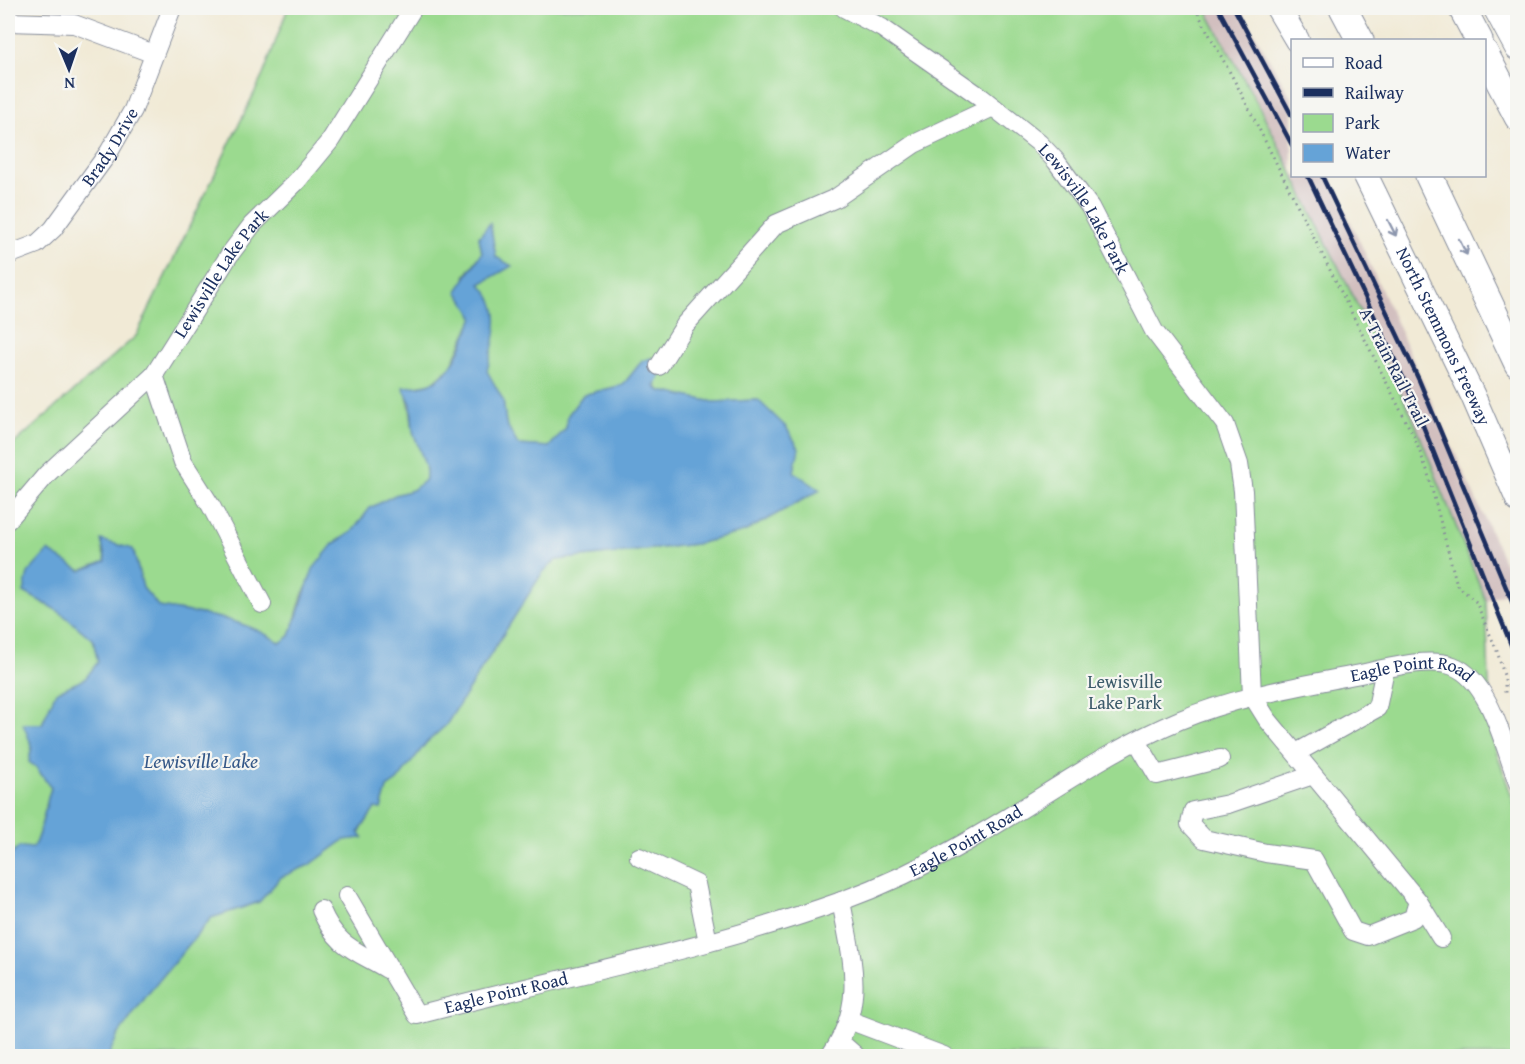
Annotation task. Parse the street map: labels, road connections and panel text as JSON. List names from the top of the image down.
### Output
{
  "streets": {
    "main road": ["North Stemmons Freeway"],
    "street": ["Brady Drive", "Lewisville Lake Park", "Eagle Point Road"],
    "path": ["A-Train Rail Trail"]
  },
  "crossings": [
    ["Lewisville Lake Park", "Eagle Point Road"],
    ["A-Train Rail Trail", "Eagle Point Road"]
  ],
  "one_way": ["North Stemmons Freeway"],
  "water": ["Lewisville Lake"],
  "parks": ["Lewisville Lake Park"],
  "legend": [
    "Road",
    "Railway",
    "Park",
    "Water"
  ],
  "north": "bottom"
}
